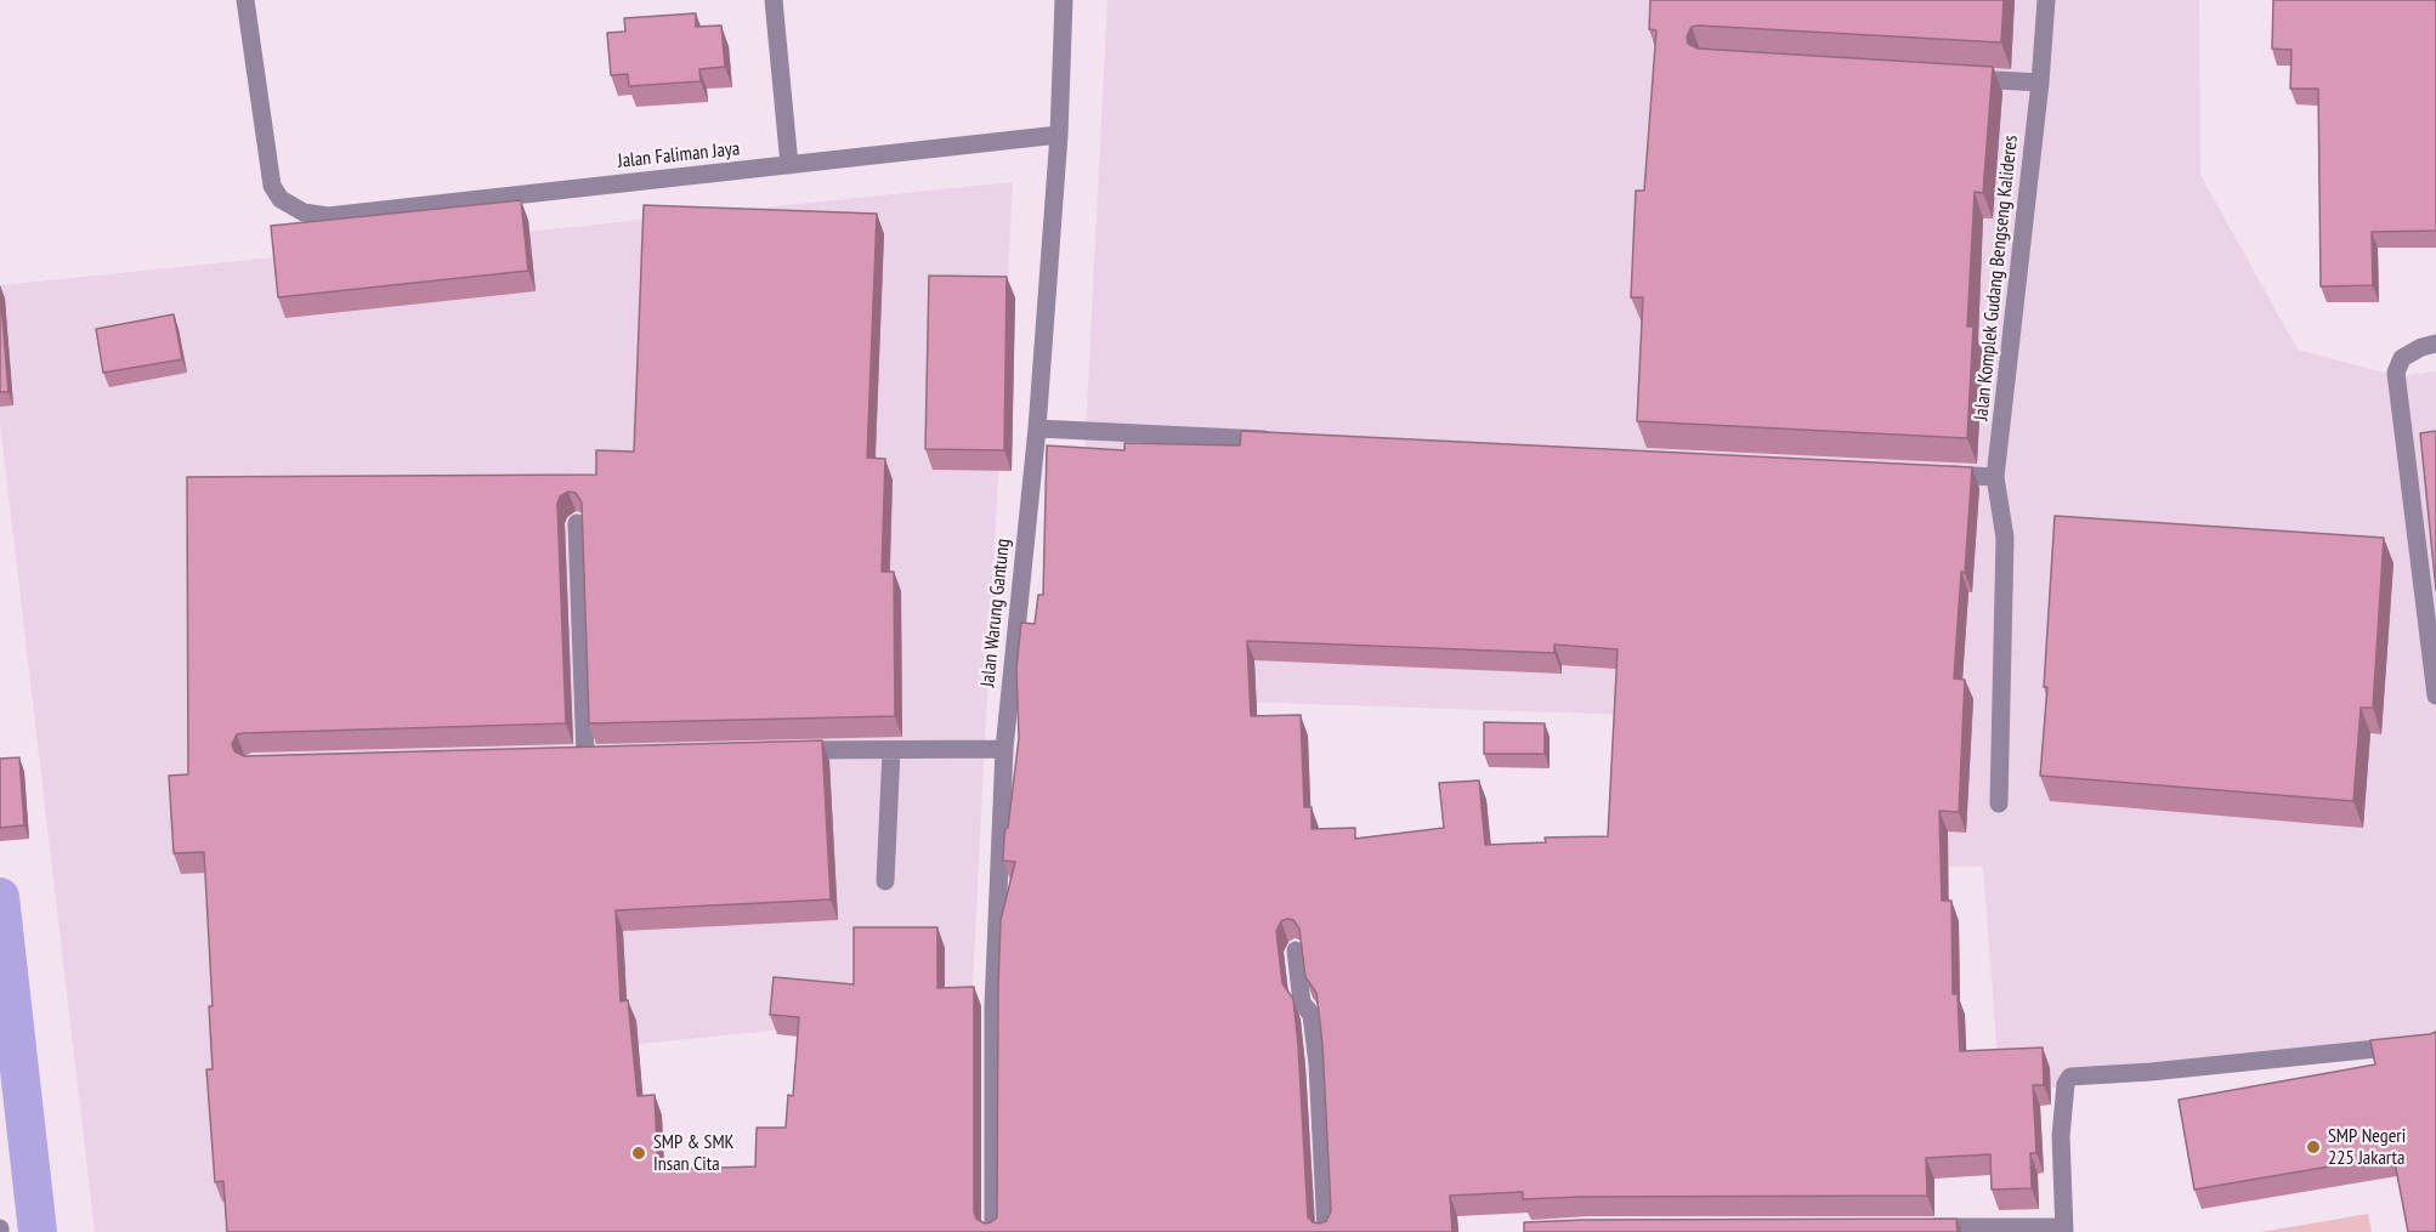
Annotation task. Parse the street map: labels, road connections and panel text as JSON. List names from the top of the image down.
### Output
{
  "streets": {
    "street": ["Jalan Faliman Jaya", "Jalan Komplek Gudang Bengseng Kalideres", "Jalan Warung Gantung"]
  },
  "crossings": [
    ["Jalan Faliman Jaya", "Jalan Warung Gantung"]
  ],
  "places": ["SMP Negeri 225 Jakarta", "SMP & SMK Insan Cita"]
}
